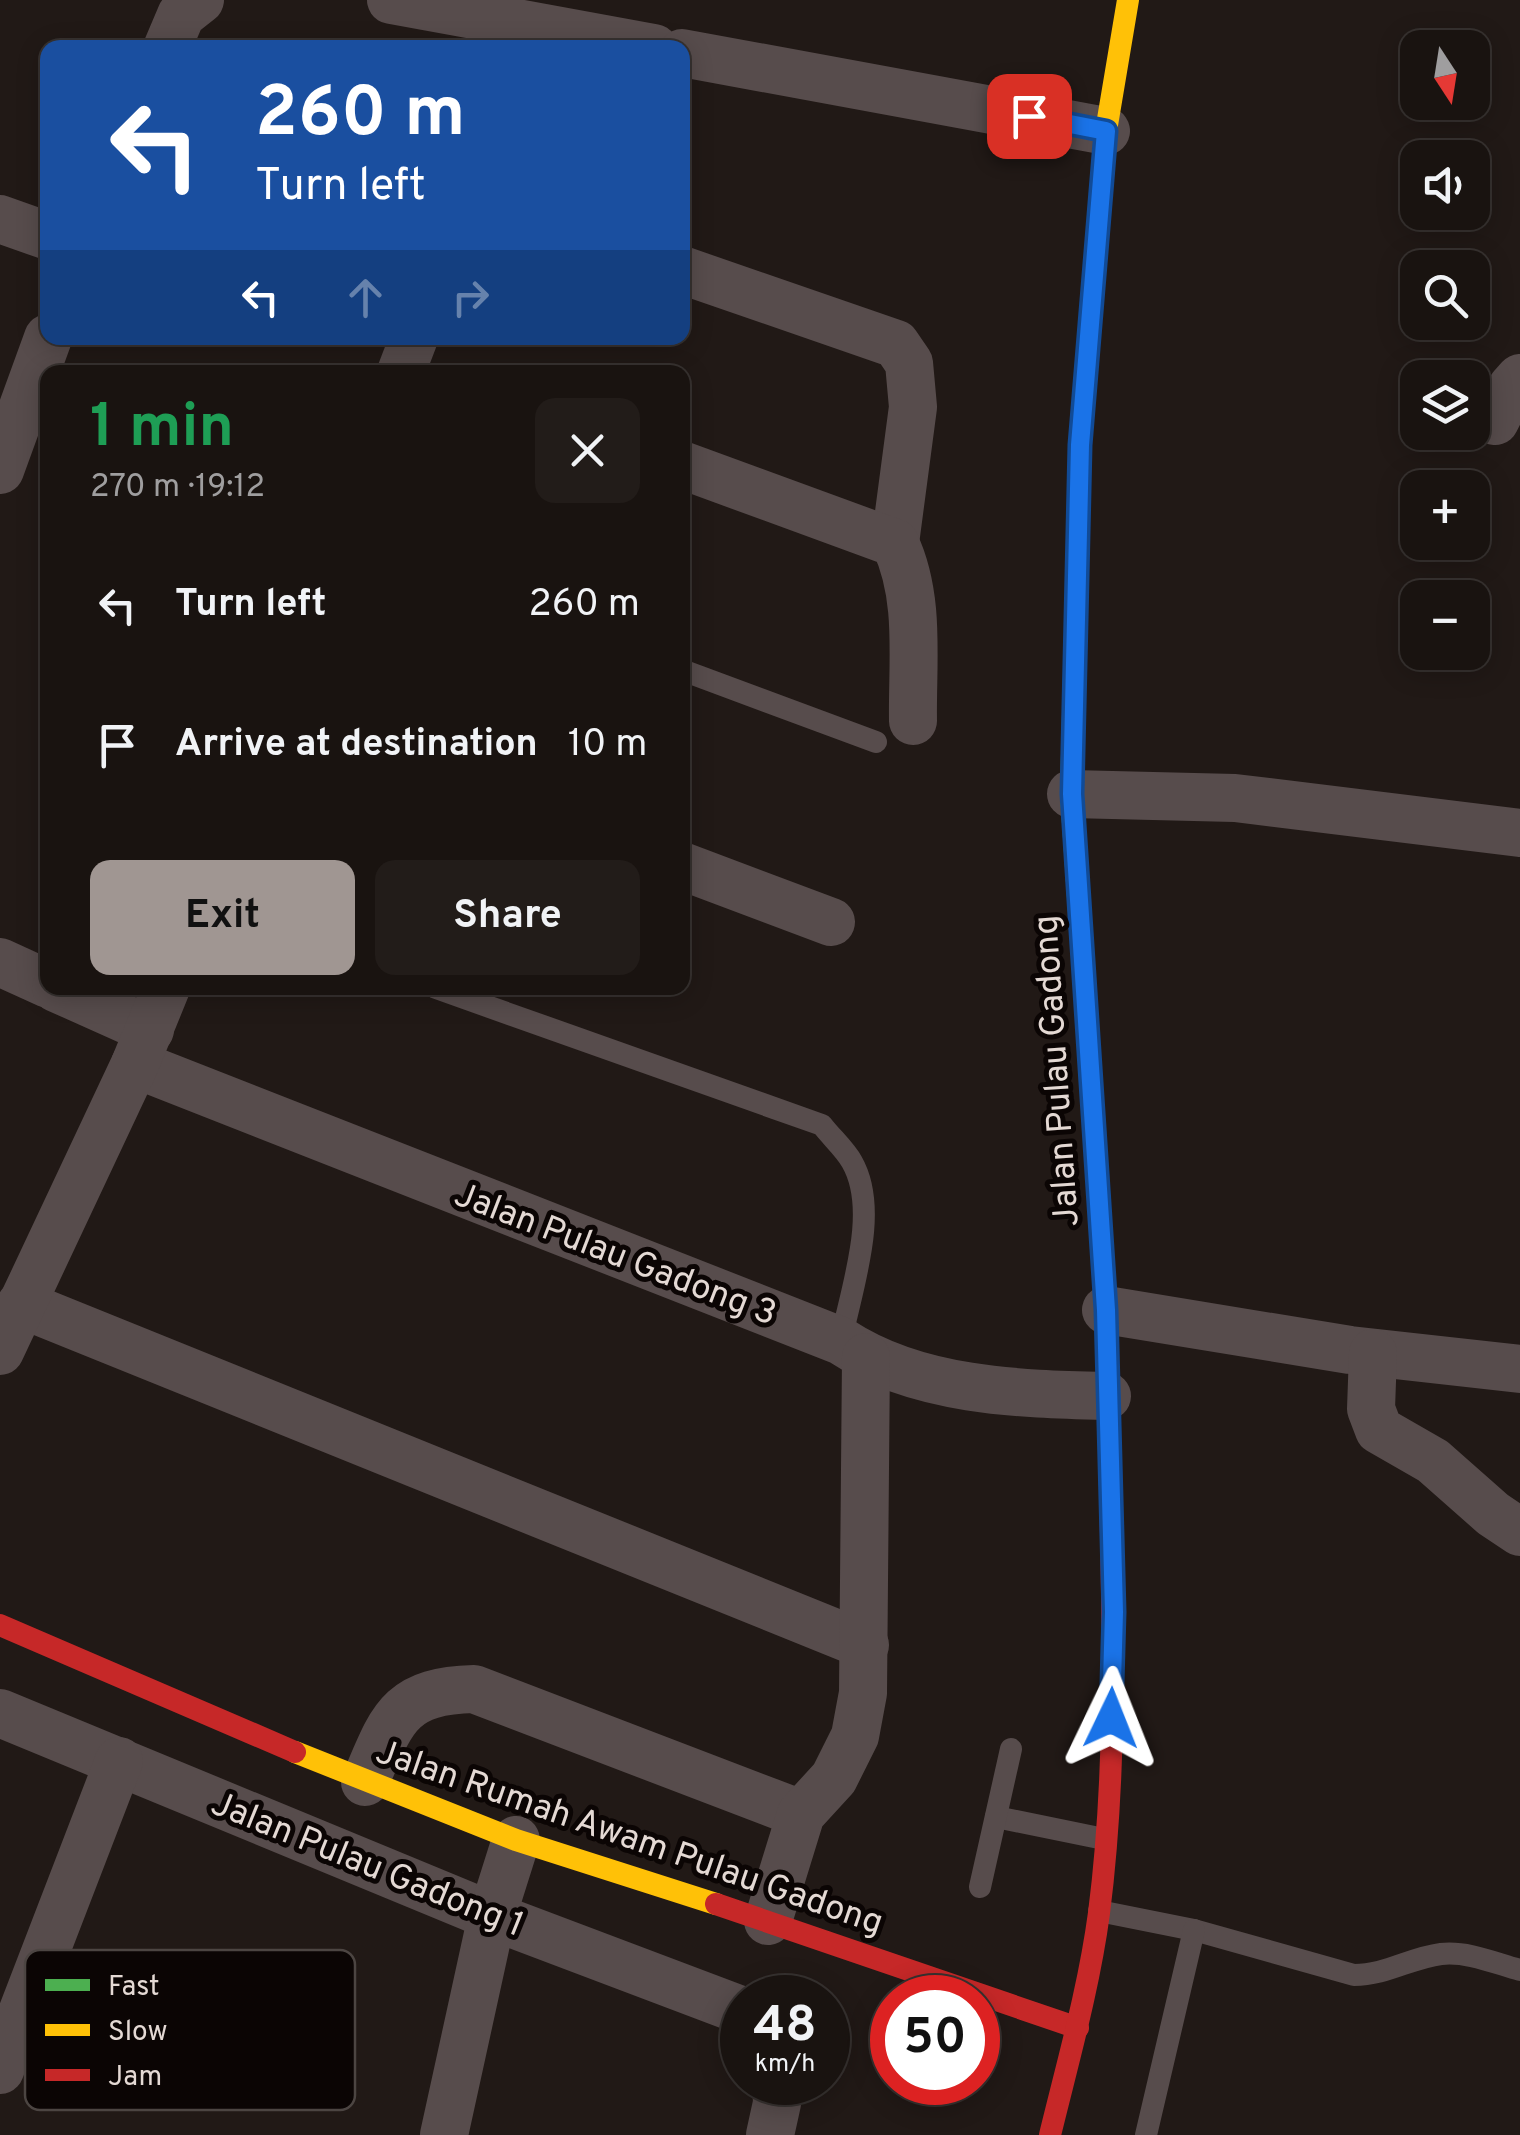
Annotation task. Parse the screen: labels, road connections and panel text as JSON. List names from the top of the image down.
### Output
{
  "streets": {
    "main road": ["Jalan Pulau Gadong", "Jalan Rumah Awam Pulau Gadong"],
    "street": ["Jalan Pulau Gadong 3", "Jalan Pulau Gadong 1"]
  },
  "crossings": [
    ["Jalan Pulau Gadong", "Jalan Pulau Gadong 3"],
    ["Jalan Pulau Gadong", "Jalan Rumah Awam Pulau Gadong"]
  ],
  "legend": ["Fast", "Slow", "Jam"],
  "north": "bottom",
  "page": {
    "map_buttons": ["+", "−"],
    "turn": ["260 m", "Turn left"],
    "heading": ["1 min", "270 m · 19:12"],
    "list": [
      {
        "name": "Turn left",
        "value": "260 m"
      },
      {
        "name": "Arrive at destination",
        "value": "10 m"
      }
    ],
    "buttons": ["Exit", "Share"],
    "speed": "48 km/h",
    "limit": "50"
  }
}
